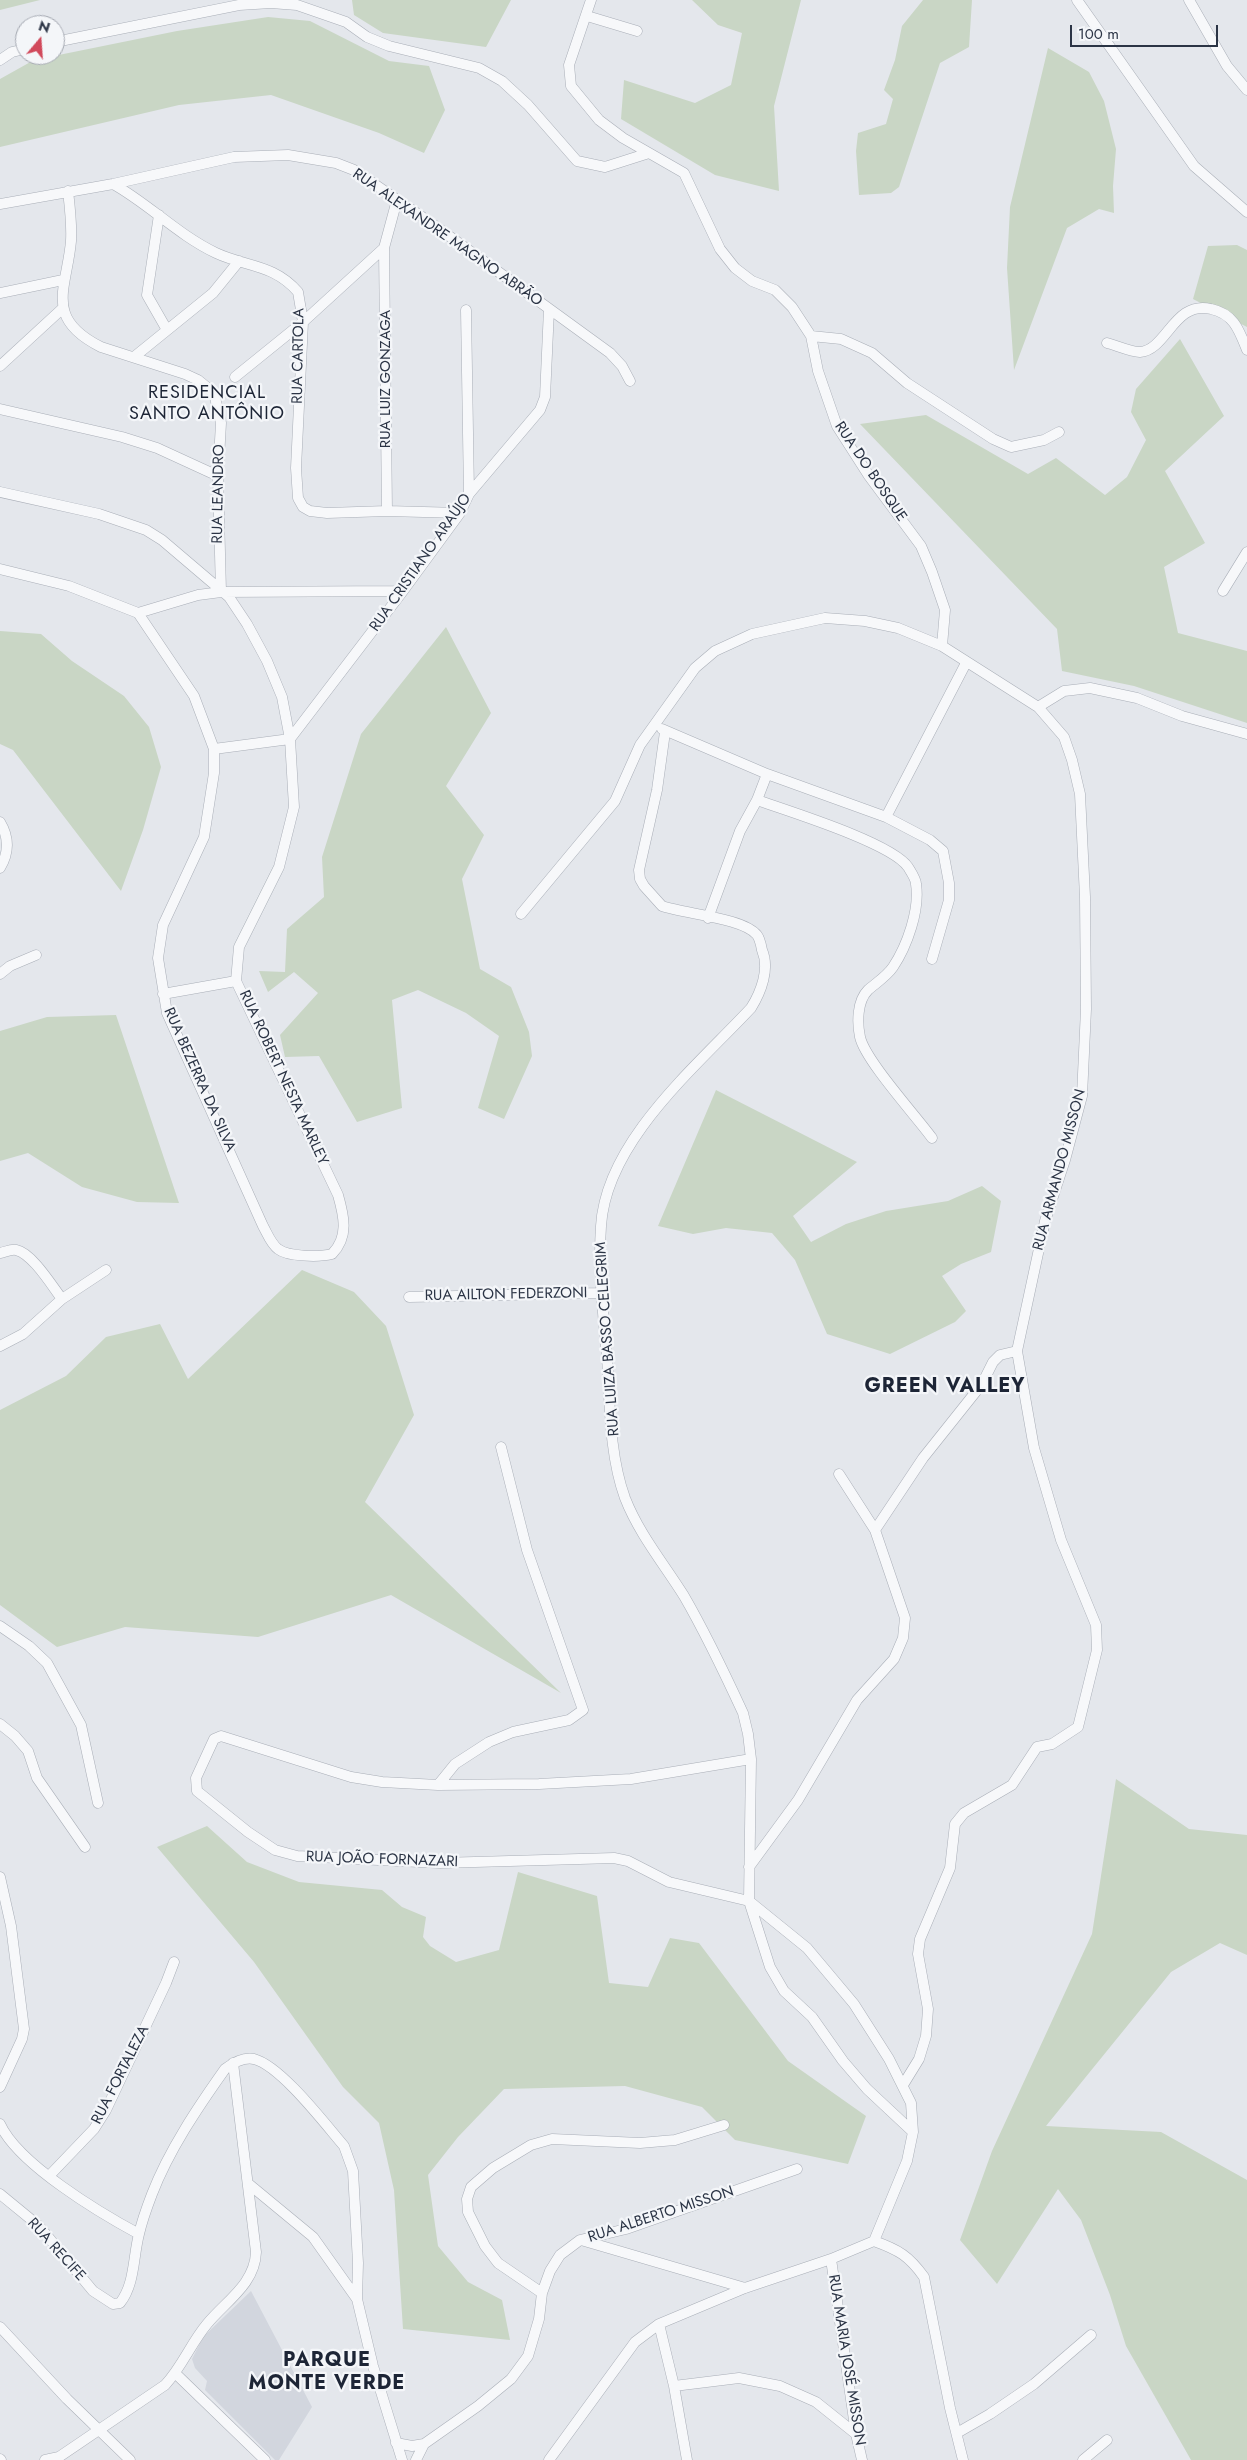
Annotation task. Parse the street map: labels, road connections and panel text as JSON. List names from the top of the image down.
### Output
{
  "streets": {
    "street": [
      "RUA ALEXANDRE MAGNO ABRÃO",
      "RUA CARTOLA",
      "RUA LUIZ GONZAGA",
      "RUA DO BOSQUE",
      "RUA LEANDRO",
      "RUA CRISTIANO ARAÚJO",
      "RUA ROBERT NESTA MARLEY",
      "RUA BEZERRA DA SILVA",
      "RUA ARMANDO MISSON",
      "RUA AILTON FEDERZONI",
      "RUA LUIZA BASSO CELEGRIM",
      "RUA JOÃO FORNAZARI",
      "RUA FORTALEZA",
      "RUA ALBERTO MISSON",
      "RUA RECIFE",
      "RUA MARIA JOSÉ MISSON"
    ]
  },
  "crossings": [
    ["RUA ALEXANDRE MAGNO ABRÃO", "RUA CARTOLA"],
    ["RUA ALEXANDRE MAGNO ABRÃO", "RUA LUIZ GONZAGA"],
    ["RUA ALEXANDRE MAGNO ABRÃO", "RUA CRISTIANO ARAÚJO"],
    ["RUA CARTOLA", "RUA LUIZ GONZAGA"],
    ["RUA CARTOLA", "RUA CRISTIANO ARAÚJO"],
    ["RUA DO BOSQUE", "RUA ARMANDO MISSON"],
    ["RUA LEANDRO", "RUA ROBERT NESTA MARLEY"],
    ["RUA CRISTIANO ARAÚJO", "RUA ROBERT NESTA MARLEY"],
    ["RUA ROBERT NESTA MARLEY", "RUA BEZERRA DA SILVA"],
    ["RUA AILTON FEDERZONI", "RUA LUIZA BASSO CELEGRIM"],
    ["RUA LUIZA BASSO CELEGRIM", "RUA JOÃO FORNAZARI"]
  ],
  "districts": ["RESIDENCIAL SANTO ANTÔNIO", "GREEN VALLEY", "PARQUE MONTE VERDE"],
  "scale_bar": "100 m",
  "north": "top"
}
